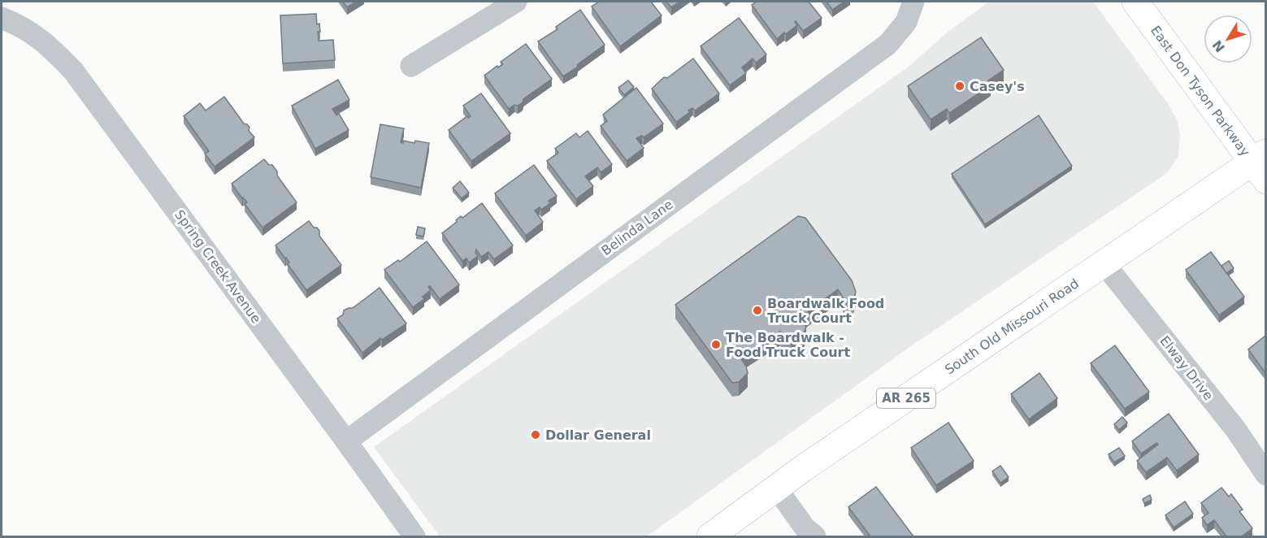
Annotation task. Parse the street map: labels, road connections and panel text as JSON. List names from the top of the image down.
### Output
{
  "streets": {
    "main road": ["East Don Tyson Parkway", "South Old Missouri Road", "AR 265"],
    "street": ["Belinda Lane", "Spring Creek Avenue", "Elway Drive"]
  },
  "crossings": [
    ["East Don Tyson Parkway", "South Old Missouri Road"],
    ["Belinda Lane", "Spring Creek Avenue"],
    ["South Old Missouri Road", "Elway Drive"]
  ],
  "places": [
    "Casey's",
    "Boardwalk Food Truck Court",
    "The Boardwalk - Food Truck Court",
    "Dollar General"
  ],
  "north": "bottom left"
}
